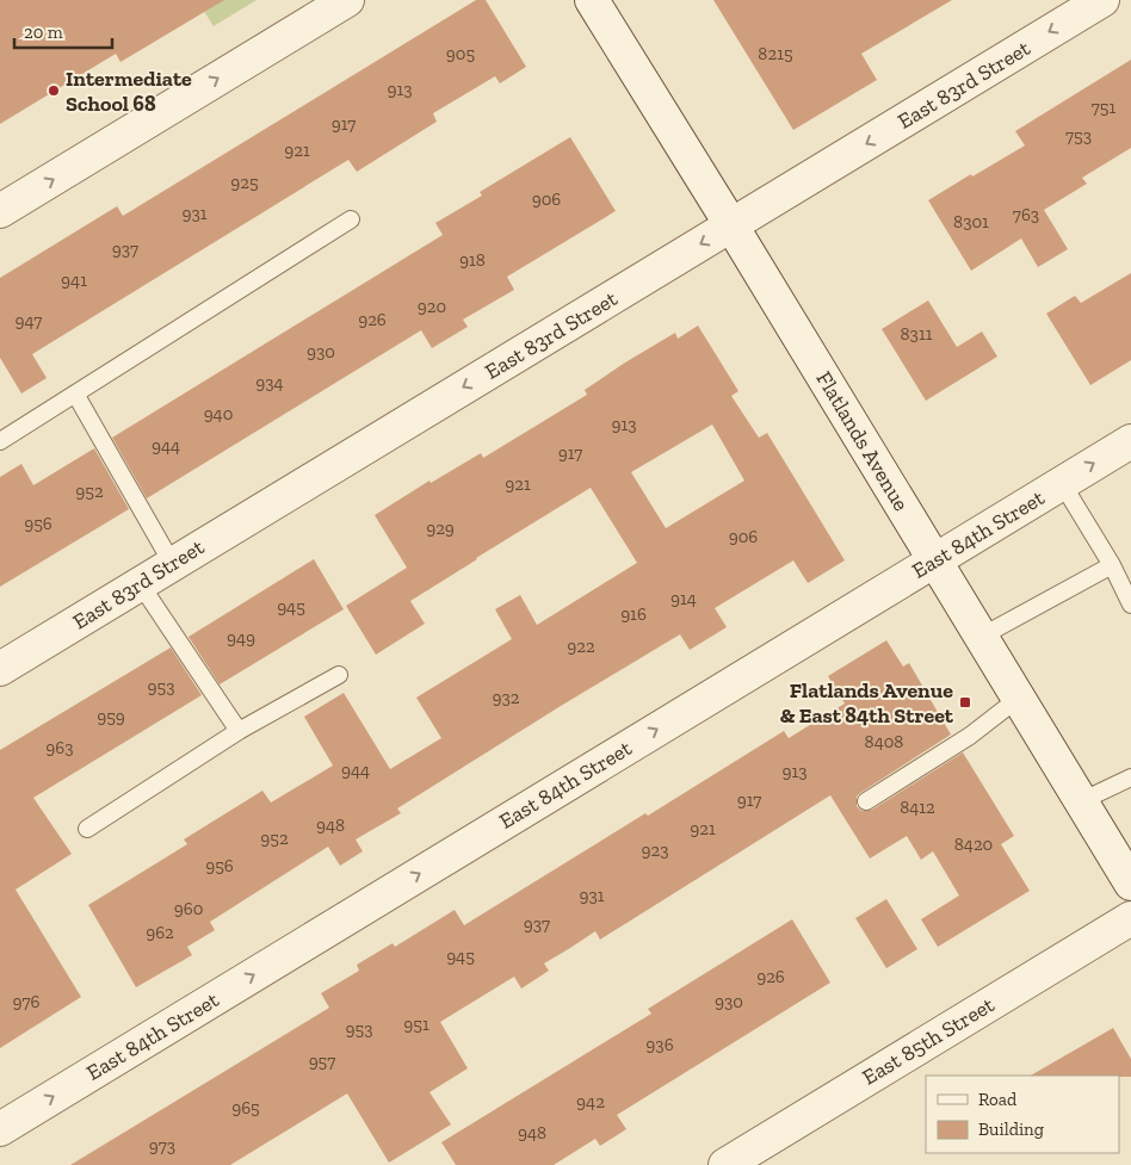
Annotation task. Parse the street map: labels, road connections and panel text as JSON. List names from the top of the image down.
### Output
{
  "streets": {
    "street": [
      "East 83rd Street",
      "Flatlands Avenue",
      "East 84th Street",
      "East 85th Street"
    ]
  },
  "crossings": [
    ["East 83rd Street", "Flatlands Avenue"],
    ["Flatlands Avenue", "East 84th Street"]
  ],
  "one_way": ["East 83rd Street", "East 84th Street"],
  "places": {
    "other": ["Intermediate School 68"],
    "transit": ["Flatlands Avenue & East 84th Street"]
  },
  "house_numbers": [
    "905",
    "8215",
    "913",
    "751",
    "917",
    "753",
    "921",
    "925",
    "906",
    "931",
    "763",
    "8301",
    "937",
    "918",
    "941",
    "920",
    "926",
    "947",
    "8311",
    "930",
    "934",
    "940",
    "913",
    "944",
    "917",
    "921",
    "952",
    "956",
    "929",
    "906",
    "914",
    "945",
    "916",
    "949",
    "922",
    "953",
    "932",
    "959",
    "8408",
    "963",
    "944",
    "913",
    "917",
    "8412",
    "948",
    "921",
    "952",
    "8420",
    "923",
    "956",
    "931",
    "960",
    "937",
    "962",
    "945",
    "926",
    "976",
    "930",
    "951",
    "953",
    "936",
    "957",
    "942",
    "965",
    "948",
    "973"
  ],
  "legend": ["Road", "Building"],
  "scale_bar": "20 m"
}
